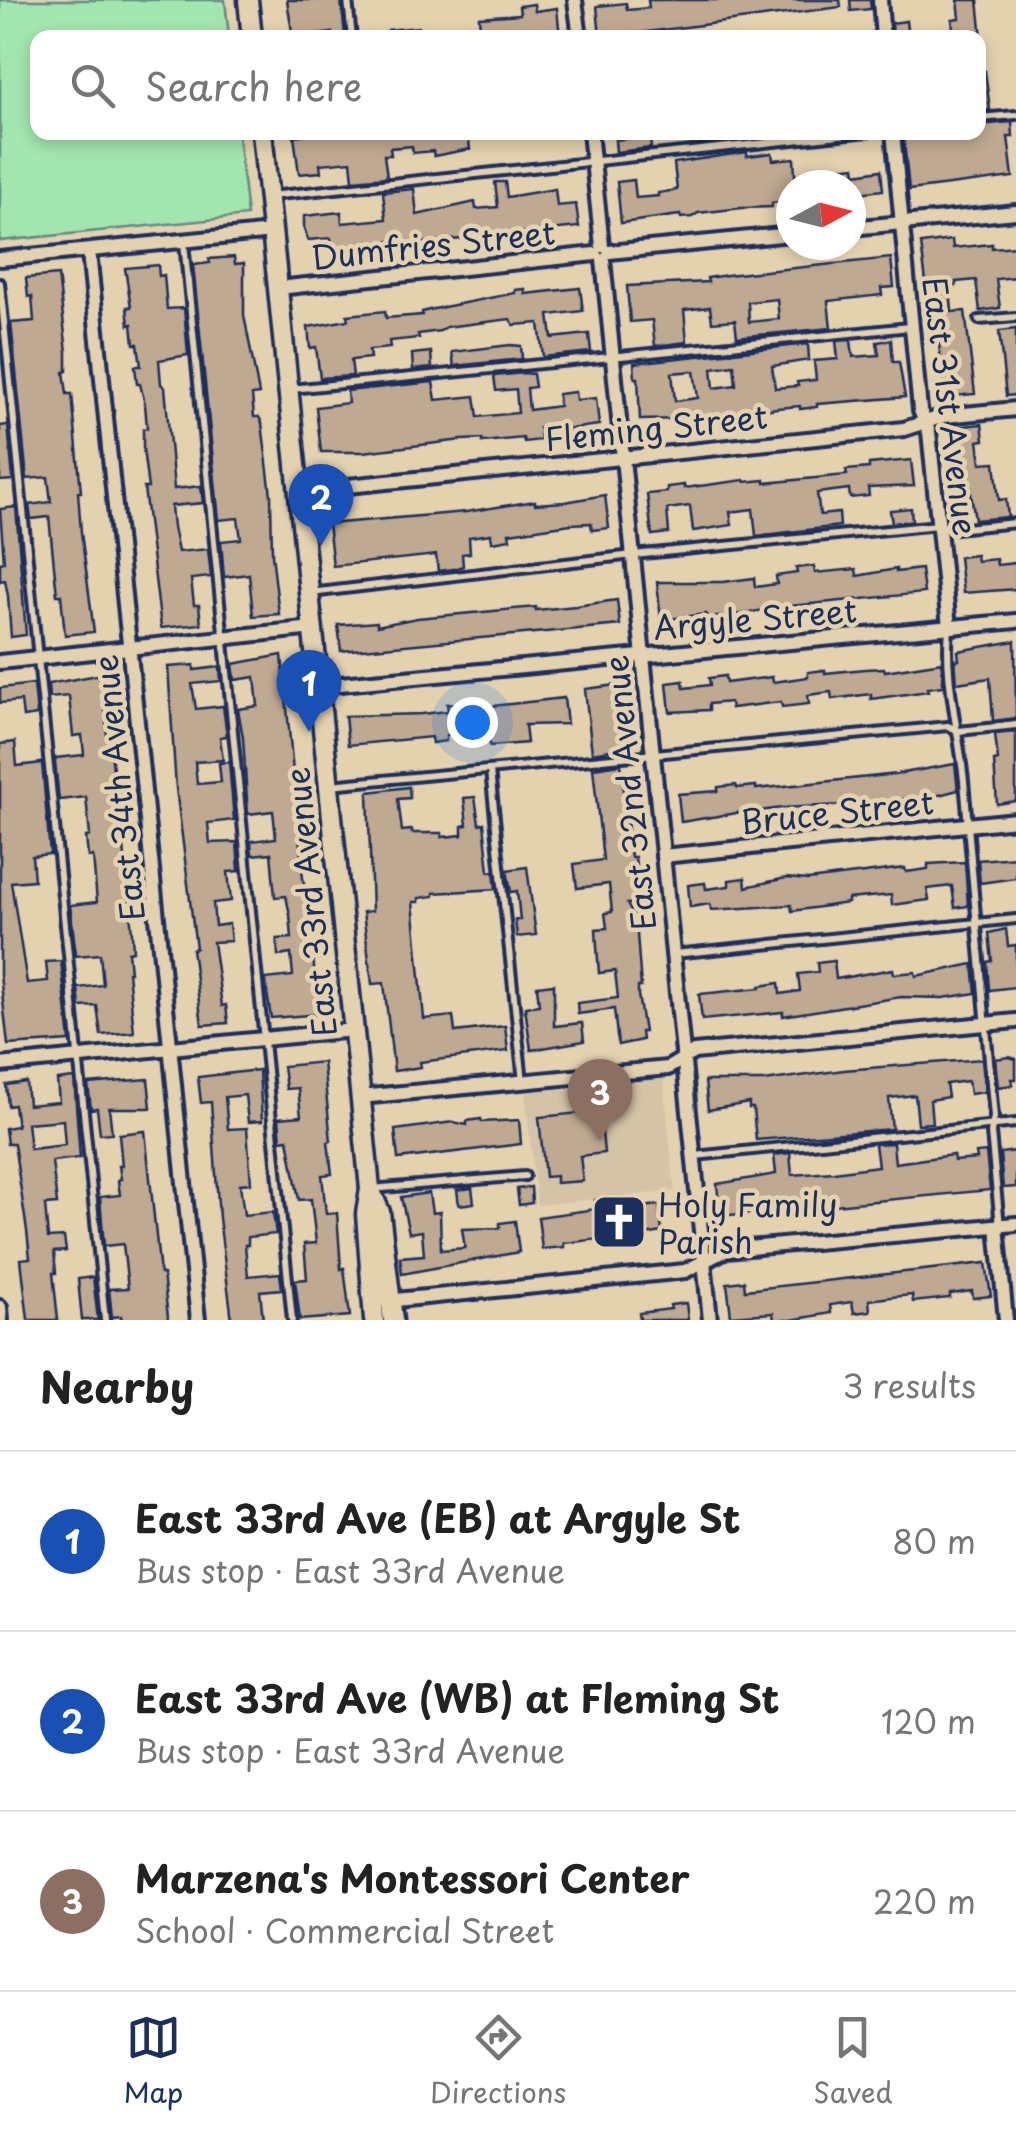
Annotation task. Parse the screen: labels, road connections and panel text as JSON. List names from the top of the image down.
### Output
{
  "streets": {
    "street": [
      "Dumfries Street",
      "East 31st Avenue",
      "Fleming Street",
      "Argyle Street",
      "East 34th Avenue",
      "East 32nd Avenue",
      "Bruce Street",
      "East 33rd Avenue"
    ]
  },
  "crossings": [
    ["Dumfries Street", "East 34th Avenue"],
    ["Dumfries Street", "East 32nd Avenue"],
    ["Dumfries Street", "East 33rd Avenue"],
    ["East 31st Avenue", "Fleming Street"],
    ["East 31st Avenue", "Argyle Street"],
    ["Fleming Street", "East 32nd Avenue"],
    ["Fleming Street", "East 33rd Avenue"],
    ["Argyle Street", "East 32nd Avenue"],
    ["Argyle Street", "East 33rd Avenue"],
    ["East 32nd Avenue", "Bruce Street"]
  ],
  "places": {
    "church": ["Holy Family Parish"]
  },
  "north": "right",
  "page": {
    "search": "Search here",
    "pins": ["2", "1", "3"],
    "heading": ["Nearby", "3 results"],
    "list": [
      {
        "mark": "1",
        "name": "East 33rd Ave (EB) at Argyle St",
        "note": "Bus stop · East 33rd Avenue",
        "value": "80 m"
      },
      {
        "mark": "2",
        "name": "East 33rd Ave (WB) at Fleming St",
        "note": "Bus stop · East 33rd Avenue",
        "value": "120 m"
      },
      {
        "mark": "3",
        "name": "Marzena's Montessori Center",
        "note": "School · Commercial Street",
        "value": "220 m"
      }
    ],
    "nav": ["Map", "Directions", "Saved"]
  }
}
